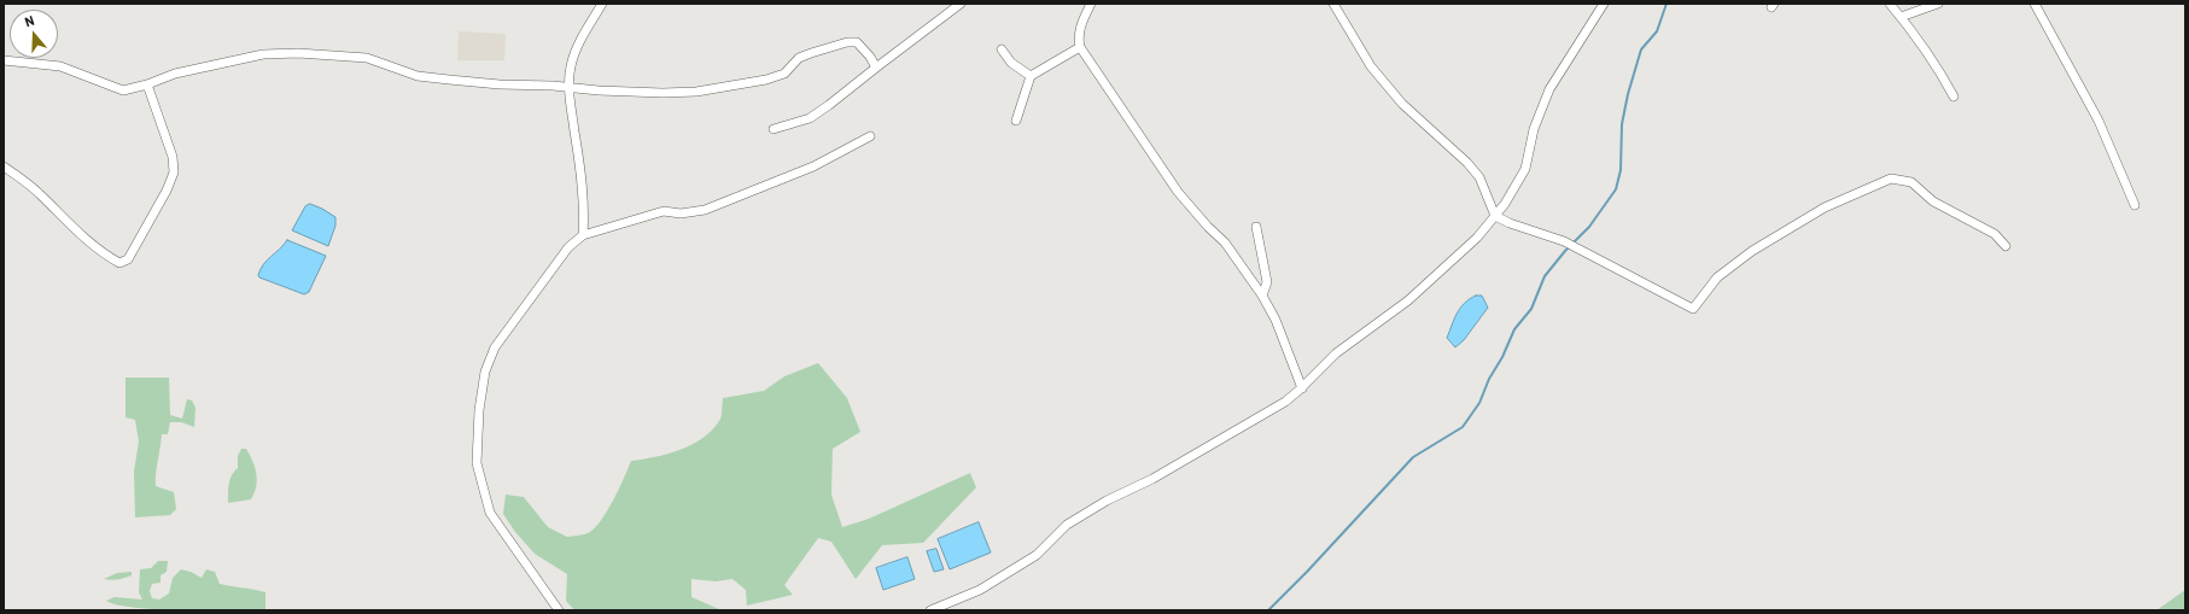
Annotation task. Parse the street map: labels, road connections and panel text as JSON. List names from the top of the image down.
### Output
{
  "north": "top"
}
